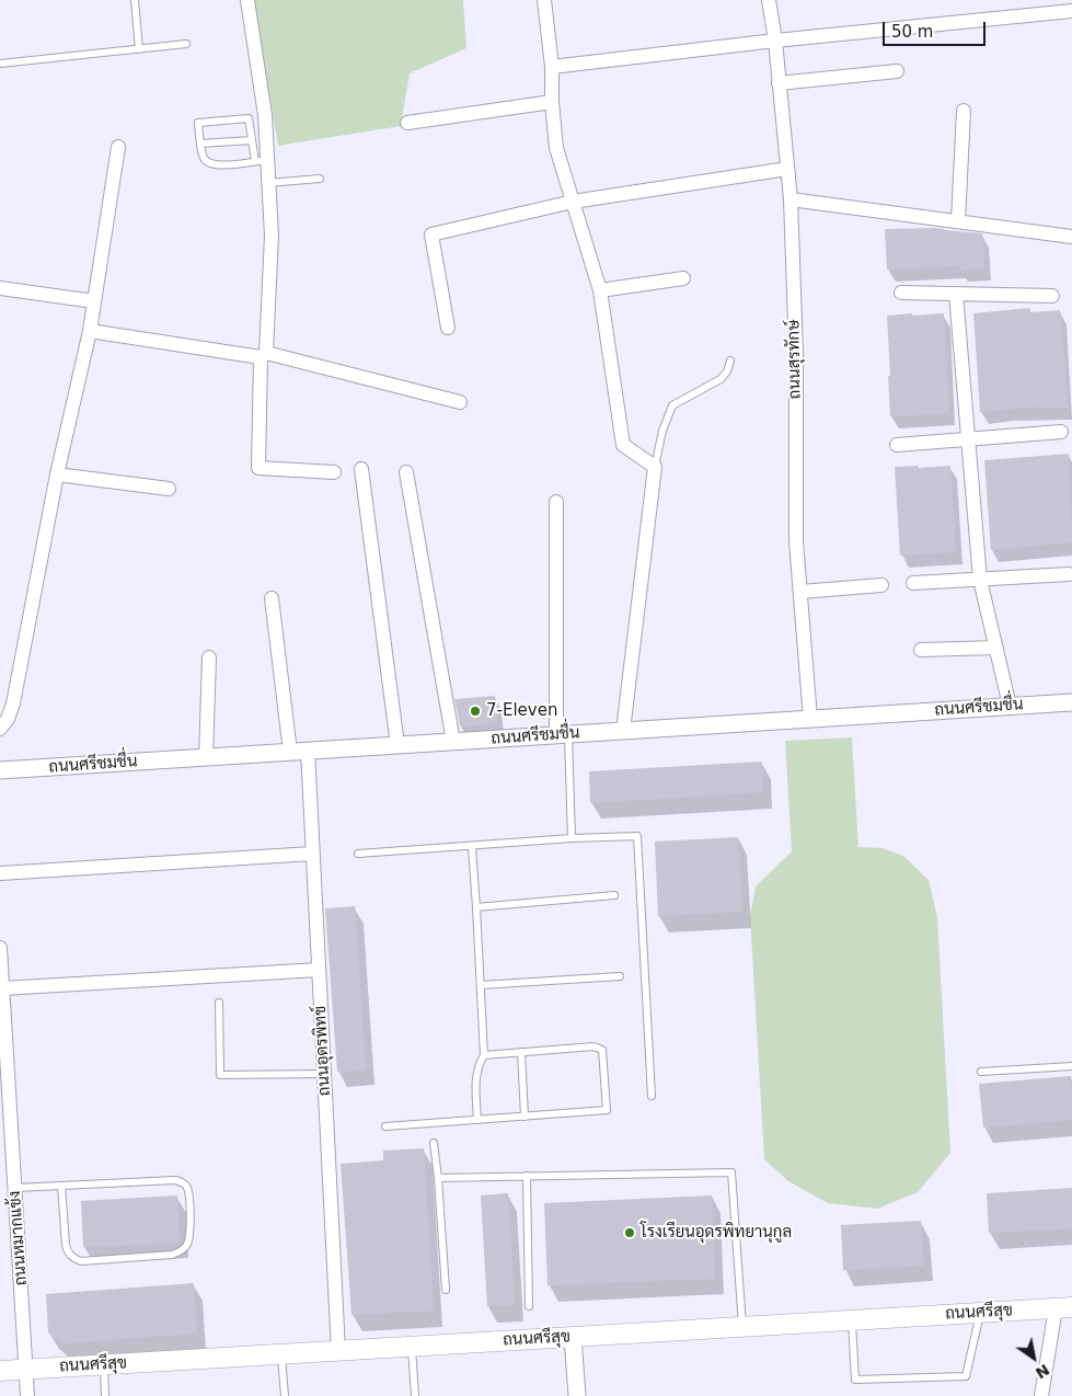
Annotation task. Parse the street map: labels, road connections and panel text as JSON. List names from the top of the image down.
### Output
{
  "streets": {
    "main road": ["ถนนศรีสุข"],
    "street": [
      "ถนนสุรทักษ์",
      "ถนนศรีชมชื่น",
      "ถนนอุดรพิทข์",
      "ถนนหมากแข้ง"
    ]
  },
  "crossings": [
    ["ถนนสุรทักษ์", "ถนนศรีชมชื่น"],
    ["ถนนศรีชมชื่น", "ถนนอุดรพิทข์"],
    ["ถนนอุดรพิทข์", "ถนนศรีสุข"],
    ["ถนนหมากแข้ง", "ถนนศรีสุข"]
  ],
  "places": ["7-Eleven", "โรงเรียนอุดรพิทยานุกูล"],
  "scale_bar": "50 m",
  "north": "bottom right"
}
